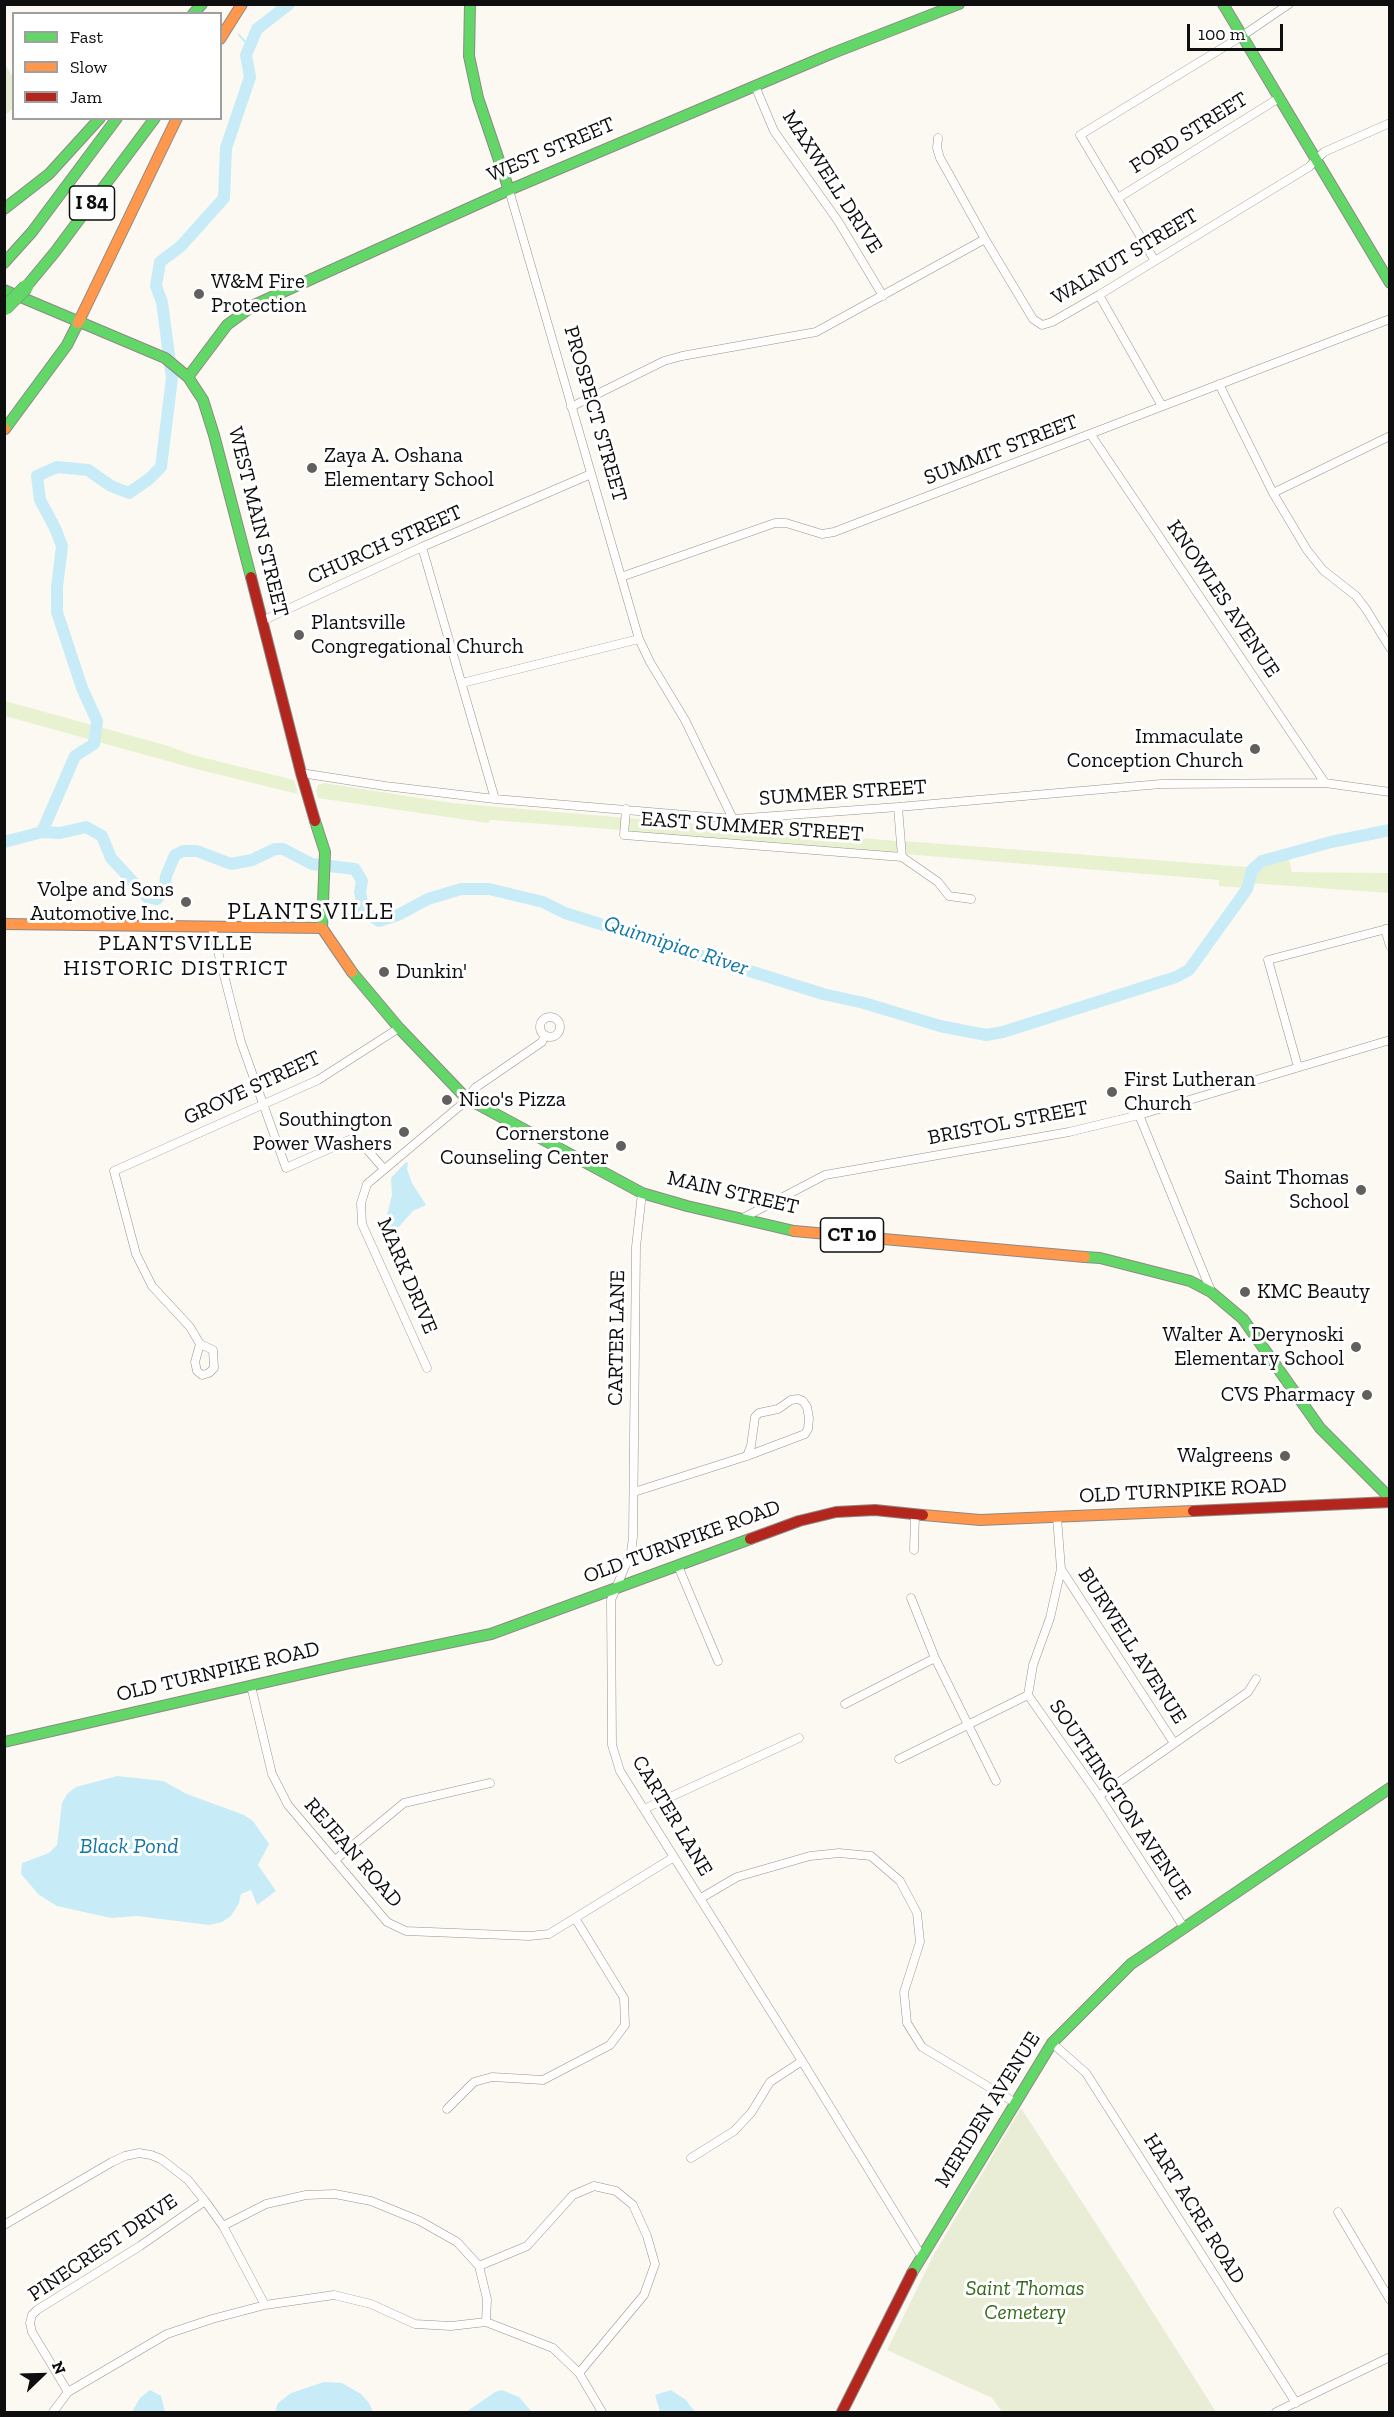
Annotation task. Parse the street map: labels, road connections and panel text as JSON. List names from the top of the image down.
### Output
{
  "streets": {
    "main road": [
      "WEST STREET",
      "I 84",
      "PROSPECT STREET",
      "WEST MAIN STREET",
      "MAIN STREET",
      "CT 10",
      "OLD TURNPIKE ROAD",
      "MERIDEN AVENUE"
    ],
    "street": [
      "FORD STREET",
      "MAXWELL DRIVE",
      "WALNUT STREET",
      "SUMMIT STREET",
      "CHURCH STREET",
      "KNOWLES AVENUE",
      "SUMMER STREET",
      "EAST SUMMER STREET",
      "GROVE STREET",
      "BRISTOL STREET",
      "MARK DRIVE",
      "CARTER LANE",
      "BURWELL AVENUE",
      "SOUTHINGTON AVENUE",
      "REJEAN ROAD",
      "HART ACRE ROAD",
      "PINECREST DRIVE"
    ]
  },
  "crossings": [
    ["WEST STREET", "MAXWELL DRIVE"],
    ["WEST STREET", "PROSPECT STREET"],
    ["WEST STREET", "WEST MAIN STREET"],
    ["PROSPECT STREET", "SUMMIT STREET"],
    ["PROSPECT STREET", "CHURCH STREET"],
    ["PROSPECT STREET", "SUMMER STREET"],
    ["SUMMIT STREET", "KNOWLES AVENUE"],
    ["WEST MAIN STREET", "CHURCH STREET"],
    ["WEST MAIN STREET", "SUMMER STREET"],
    ["WEST MAIN STREET", "MAIN STREET"],
    ["KNOWLES AVENUE", "SUMMER STREET"],
    ["SUMMER STREET", "EAST SUMMER STREET"],
    ["GROVE STREET", "MAIN STREET"],
    ["BRISTOL STREET", "MAIN STREET"],
    ["MAIN STREET", "MARK DRIVE"],
    ["MAIN STREET", "CARTER LANE"],
    ["CARTER LANE", "OLD TURNPIKE ROAD"],
    ["CARTER LANE", "REJEAN ROAD"],
    ["CARTER LANE", "MERIDEN AVENUE"],
    ["OLD TURNPIKE ROAD", "SOUTHINGTON AVENUE"],
    ["OLD TURNPIKE ROAD", "REJEAN ROAD"],
    ["BURWELL AVENUE", "SOUTHINGTON AVENUE"],
    ["SOUTHINGTON AVENUE", "MERIDEN AVENUE"],
    ["MERIDEN AVENUE", "HART ACRE ROAD"]
  ],
  "districts": ["PLANTSVILLE", "PLANTSVILLE HISTORIC DISTRICT"],
  "water": ["Quinnipiac River", "Black Pond"],
  "parks": ["Saint Thomas Cemetery"],
  "places": [
    "W&M Fire Protection",
    "Zaya A. Oshana Elementary School",
    "Plantsville Congregational Church",
    "Immaculate Conception Church",
    "Volpe and Sons Automotive Inc.",
    "Dunkin'",
    "First Lutheran Church",
    "Nico's Pizza",
    "Southington Power Washers",
    "Cornerstone Counseling Center",
    "Saint Thomas School",
    "KMC Beauty",
    "Walter A. Derynoski Elementary School",
    "CVS Pharmacy",
    "Walgreens"
  ],
  "legend": ["Fast", "Slow", "Jam"],
  "scale_bar": "100 m",
  "north": "top right"
}
